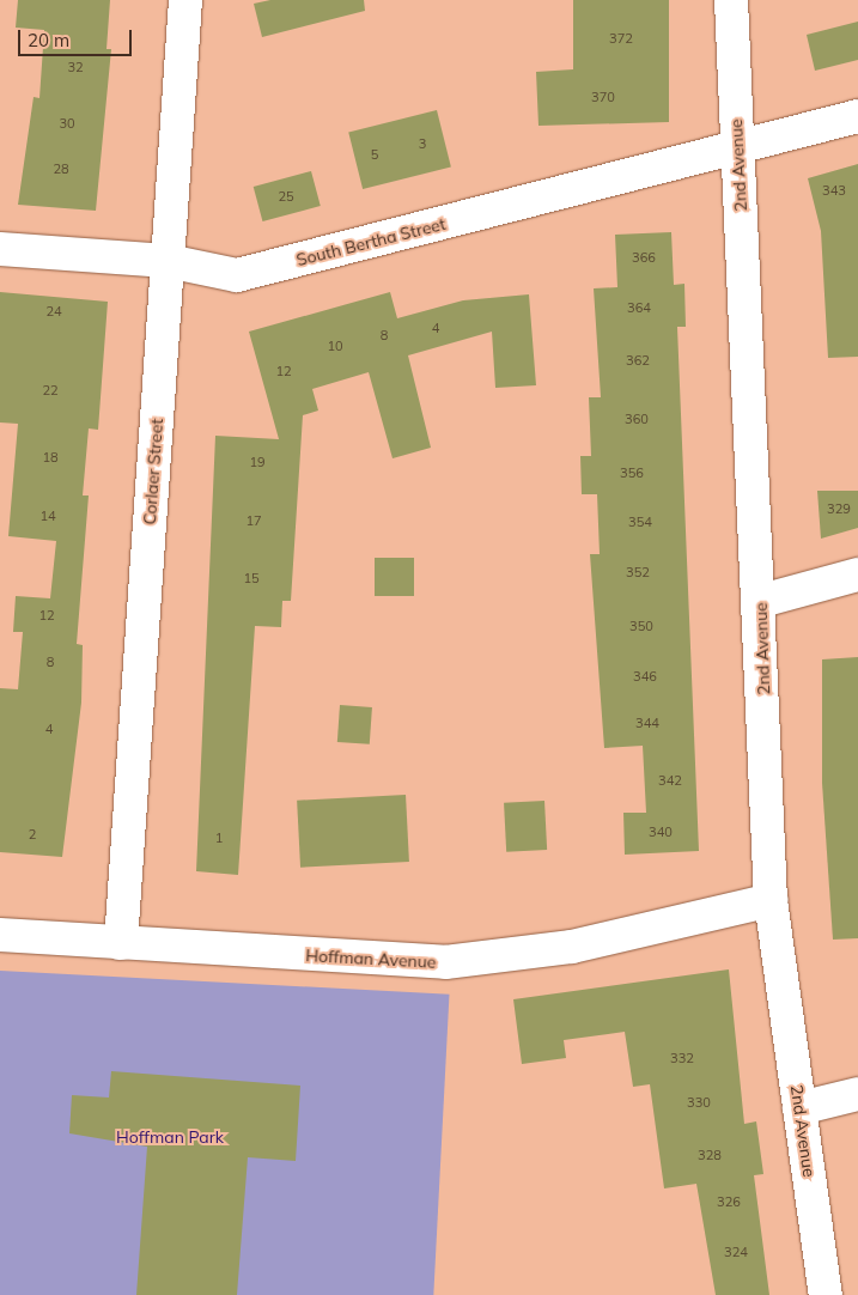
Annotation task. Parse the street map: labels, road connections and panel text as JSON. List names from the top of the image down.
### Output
{
  "streets": {
    "street": [
      "2nd Avenue",
      "South Bertha Street",
      "Corlaer Street",
      "Hoffman Avenue"
    ]
  },
  "crossings": [
    ["2nd Avenue", "South Bertha Street"],
    ["2nd Avenue", "Hoffman Avenue"],
    ["South Bertha Street", "Corlaer Street"],
    ["Corlaer Street", "Hoffman Avenue"]
  ],
  "parks": ["Hoffman Park"],
  "house_numbers": [
    "372",
    "32",
    "370",
    "30",
    "3",
    "5",
    "28",
    "343",
    "25",
    "366",
    "364",
    "24",
    "4",
    "8",
    "10",
    "362",
    "12",
    "22",
    "360",
    "18",
    "19",
    "356",
    "329",
    "14",
    "17",
    "354",
    "352",
    "15",
    "12",
    "350",
    "8",
    "346",
    "344",
    "4",
    "342",
    "340",
    "2",
    "1",
    "332",
    "330",
    "328",
    "326",
    "324"
  ],
  "scale_bar": "20 m"
}
